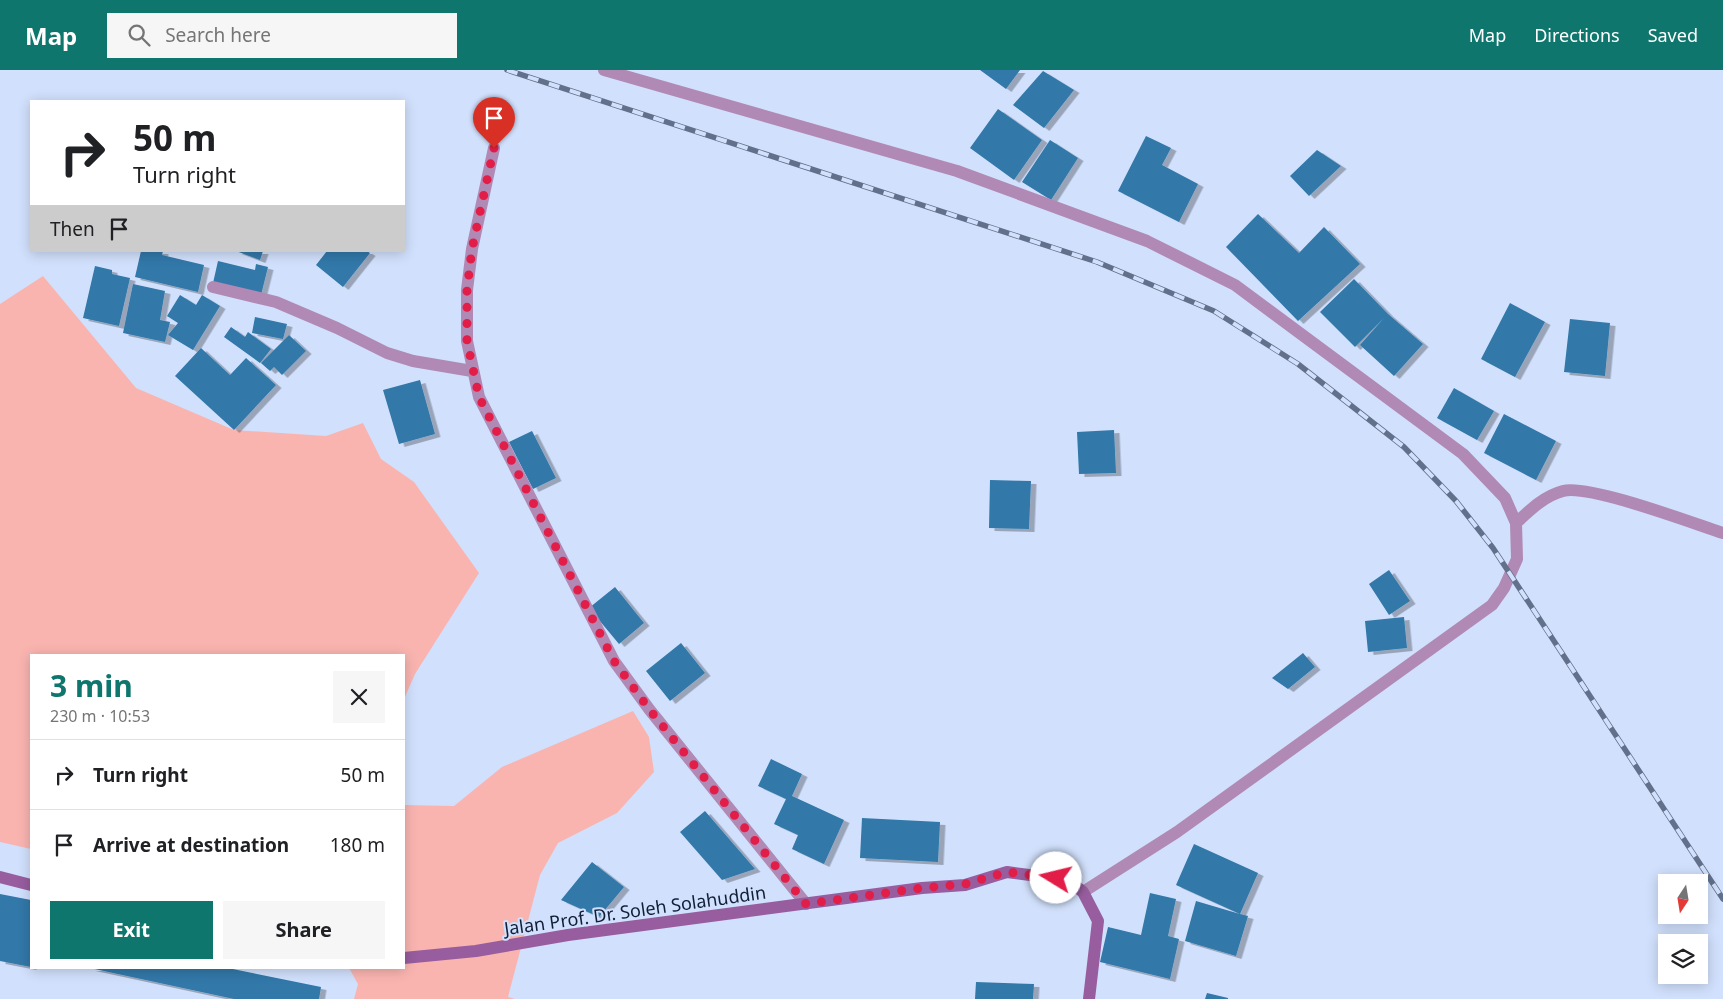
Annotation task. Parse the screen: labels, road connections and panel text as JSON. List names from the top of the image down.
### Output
{
  "streets": {
    "street": ["Jalan Prof. Dr. Soleh Solahuddin"]
  },
  "north": "bottom",
  "page": {
    "header": "Map",
    "search": "Search here",
    "nav": ["Map", "Directions", "Saved"],
    "turn": ["50 m", "Turn right"],
    "then": "Then",
    "heading": ["3 min", "230 m · 10:53"],
    "list": [
      {
        "name": "Turn right",
        "value": "50 m"
      },
      {
        "name": "Arrive at destination",
        "value": "180 m"
      }
    ],
    "buttons": ["Exit", "Share"]
  }
}
